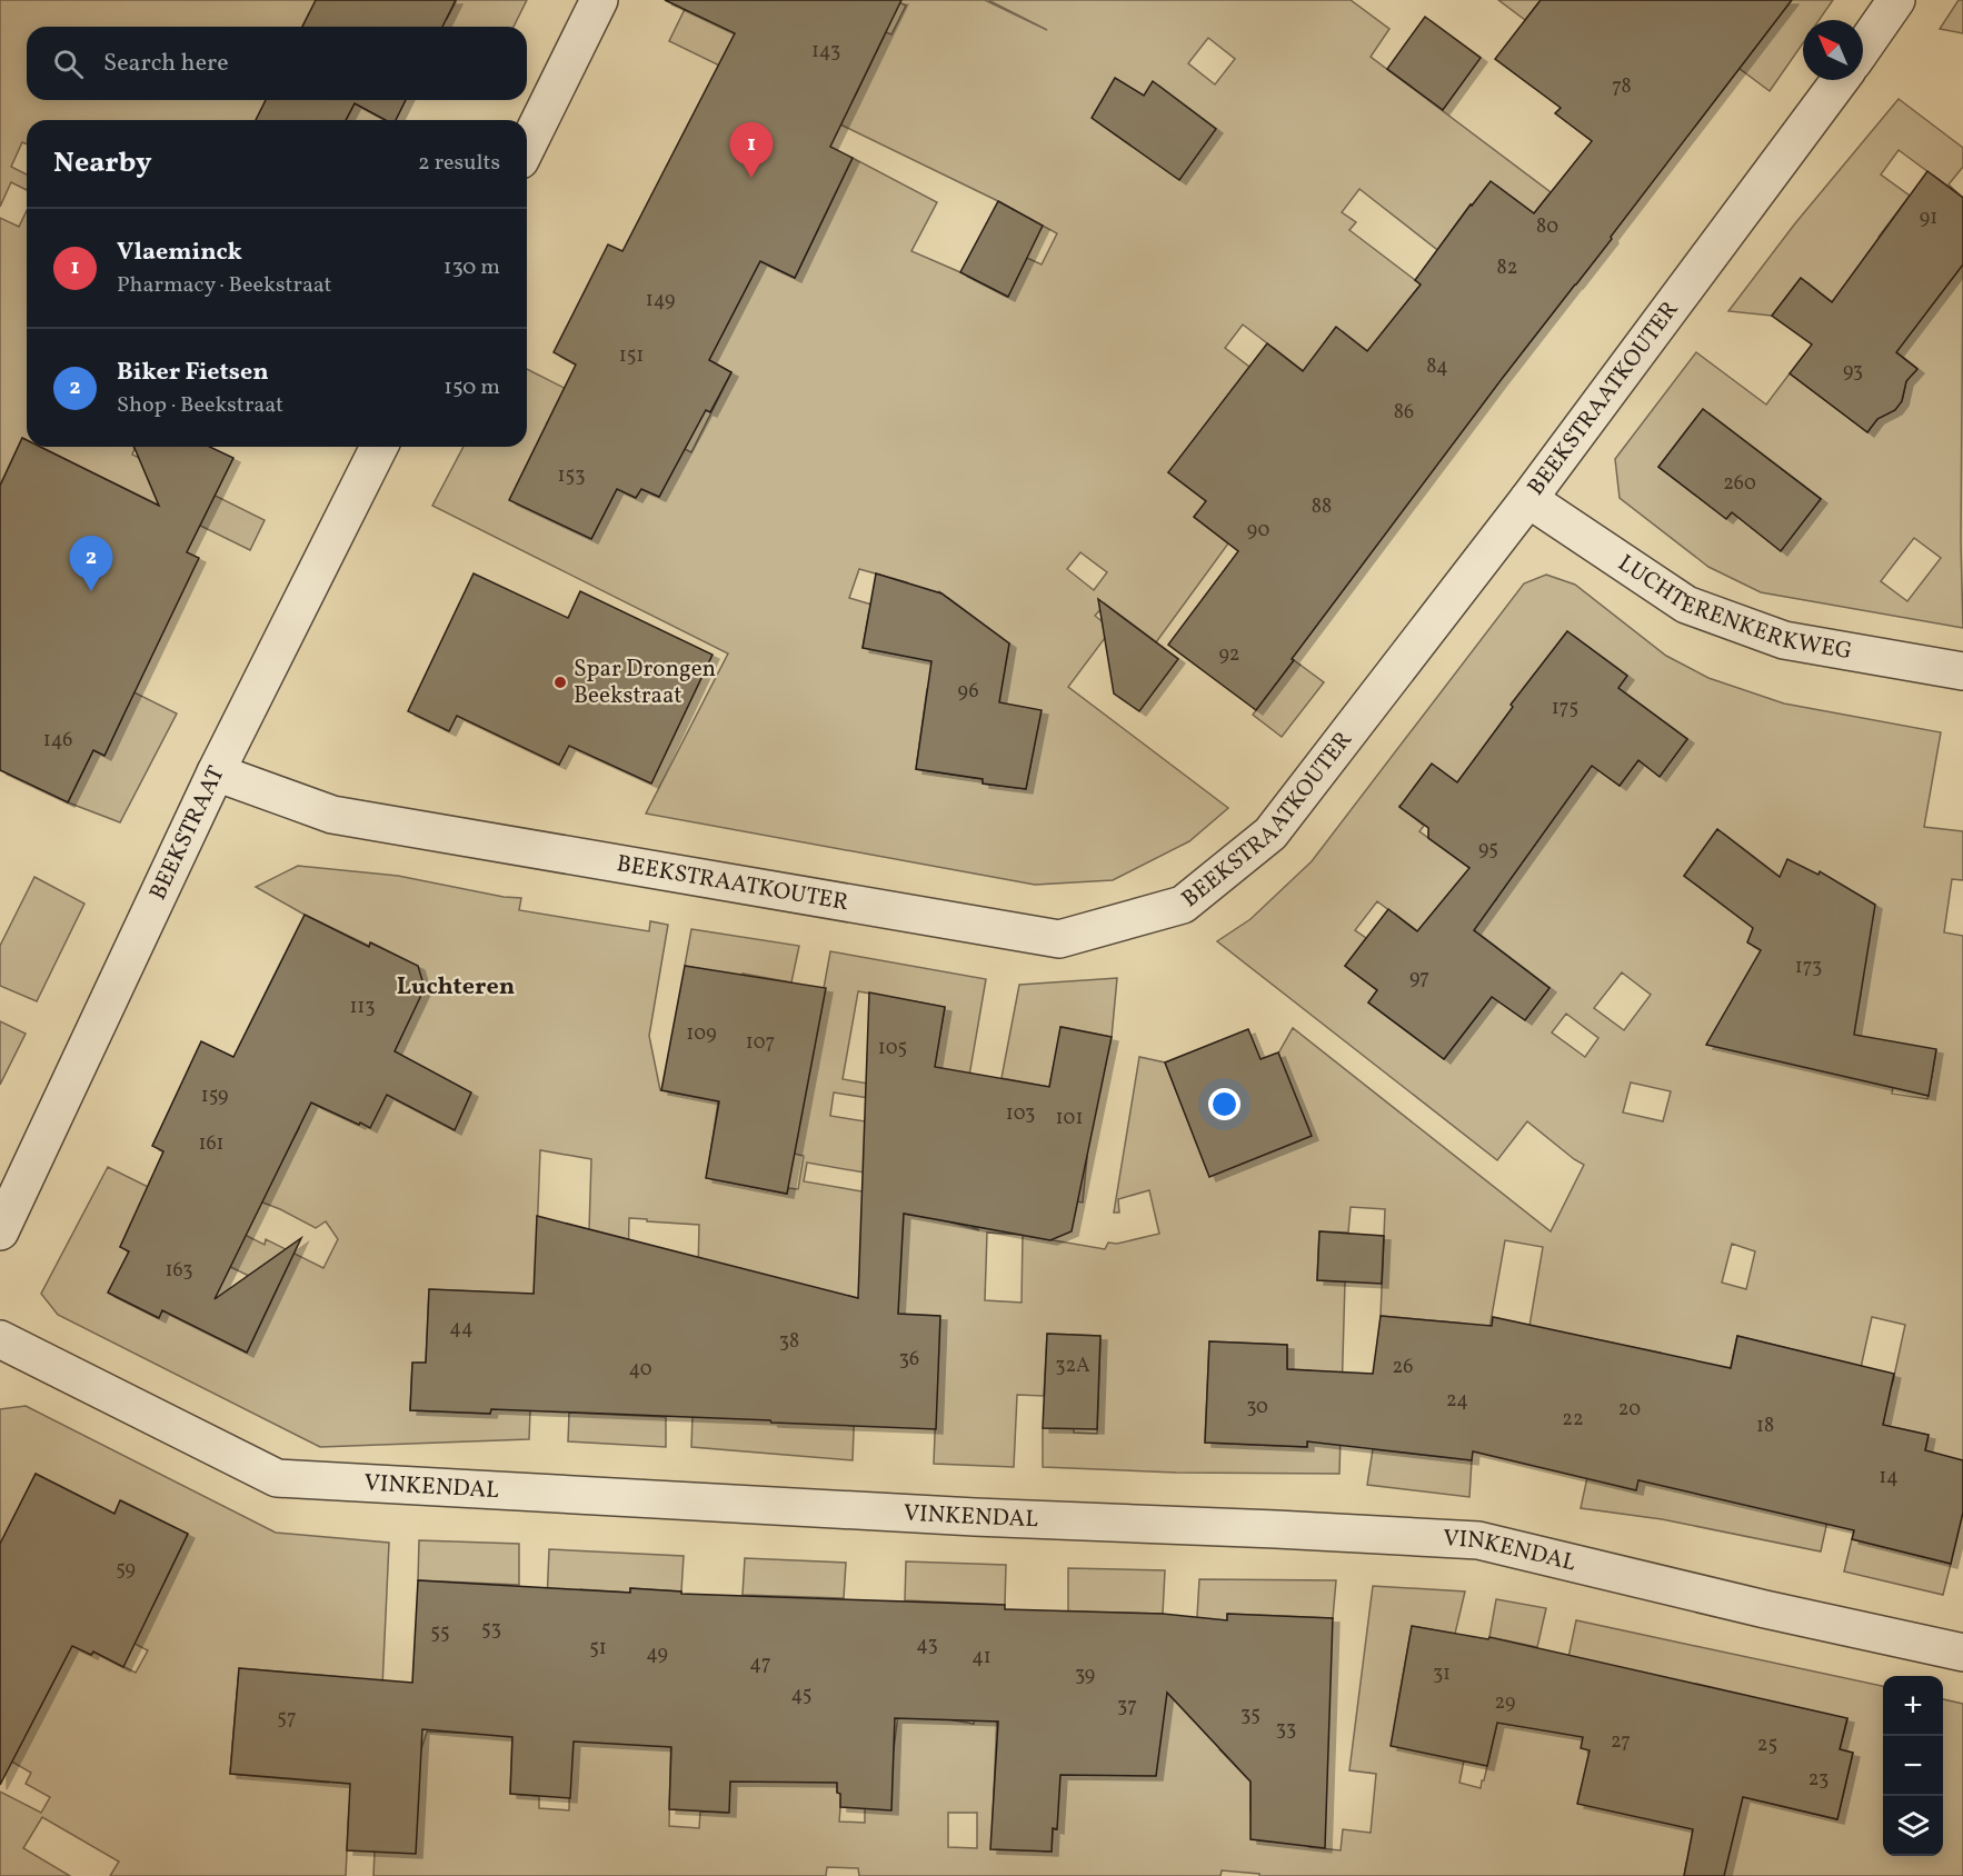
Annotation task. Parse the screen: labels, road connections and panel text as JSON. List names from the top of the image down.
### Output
{
  "streets": {
    "street": [
      "BEEKSTRAATKOUTER",
      "LUCHTERENKERKWEG",
      "BEEKSTRAAT",
      "VINKENDAL"
    ]
  },
  "crossings": [
    ["BEEKSTRAATKOUTER", "LUCHTERENKERKWEG"],
    ["BEEKSTRAATKOUTER", "BEEKSTRAAT"]
  ],
  "districts": ["Luchteren"],
  "places": ["Spar Drongen Beekstraat"],
  "house_numbers": [
    "143",
    "78",
    "91",
    "80",
    "82",
    "149",
    "151",
    "84",
    "93",
    "86",
    "153",
    "260",
    "88",
    "90",
    "92",
    "96",
    "175",
    "146",
    "95",
    "173",
    "97",
    "113",
    "109",
    "107",
    "105",
    "159",
    "103",
    "101",
    "161",
    "163",
    "44",
    "38",
    "36",
    "32A",
    "26",
    "40",
    "24",
    "30",
    "20",
    "22",
    "18",
    "14",
    "59",
    "53",
    "55",
    "43",
    "51",
    "49",
    "41",
    "47",
    "31",
    "39",
    "45",
    "29",
    "37",
    "35",
    "57",
    "33",
    "27",
    "25",
    "23"
  ],
  "north": "top left",
  "page": {
    "search": "Search here",
    "heading": ["Nearby", "2 results"],
    "pins": ["1", "2"],
    "list": [
      {
        "mark": "1",
        "name": "Vlaeminck",
        "note": "Pharmacy · Beekstraat",
        "value": "130 m"
      },
      {
        "mark": "2",
        "name": "Biker Fietsen",
        "note": "Shop · Beekstraat",
        "value": "150 m"
      }
    ],
    "map_buttons": ["+", "−"]
  }
}
